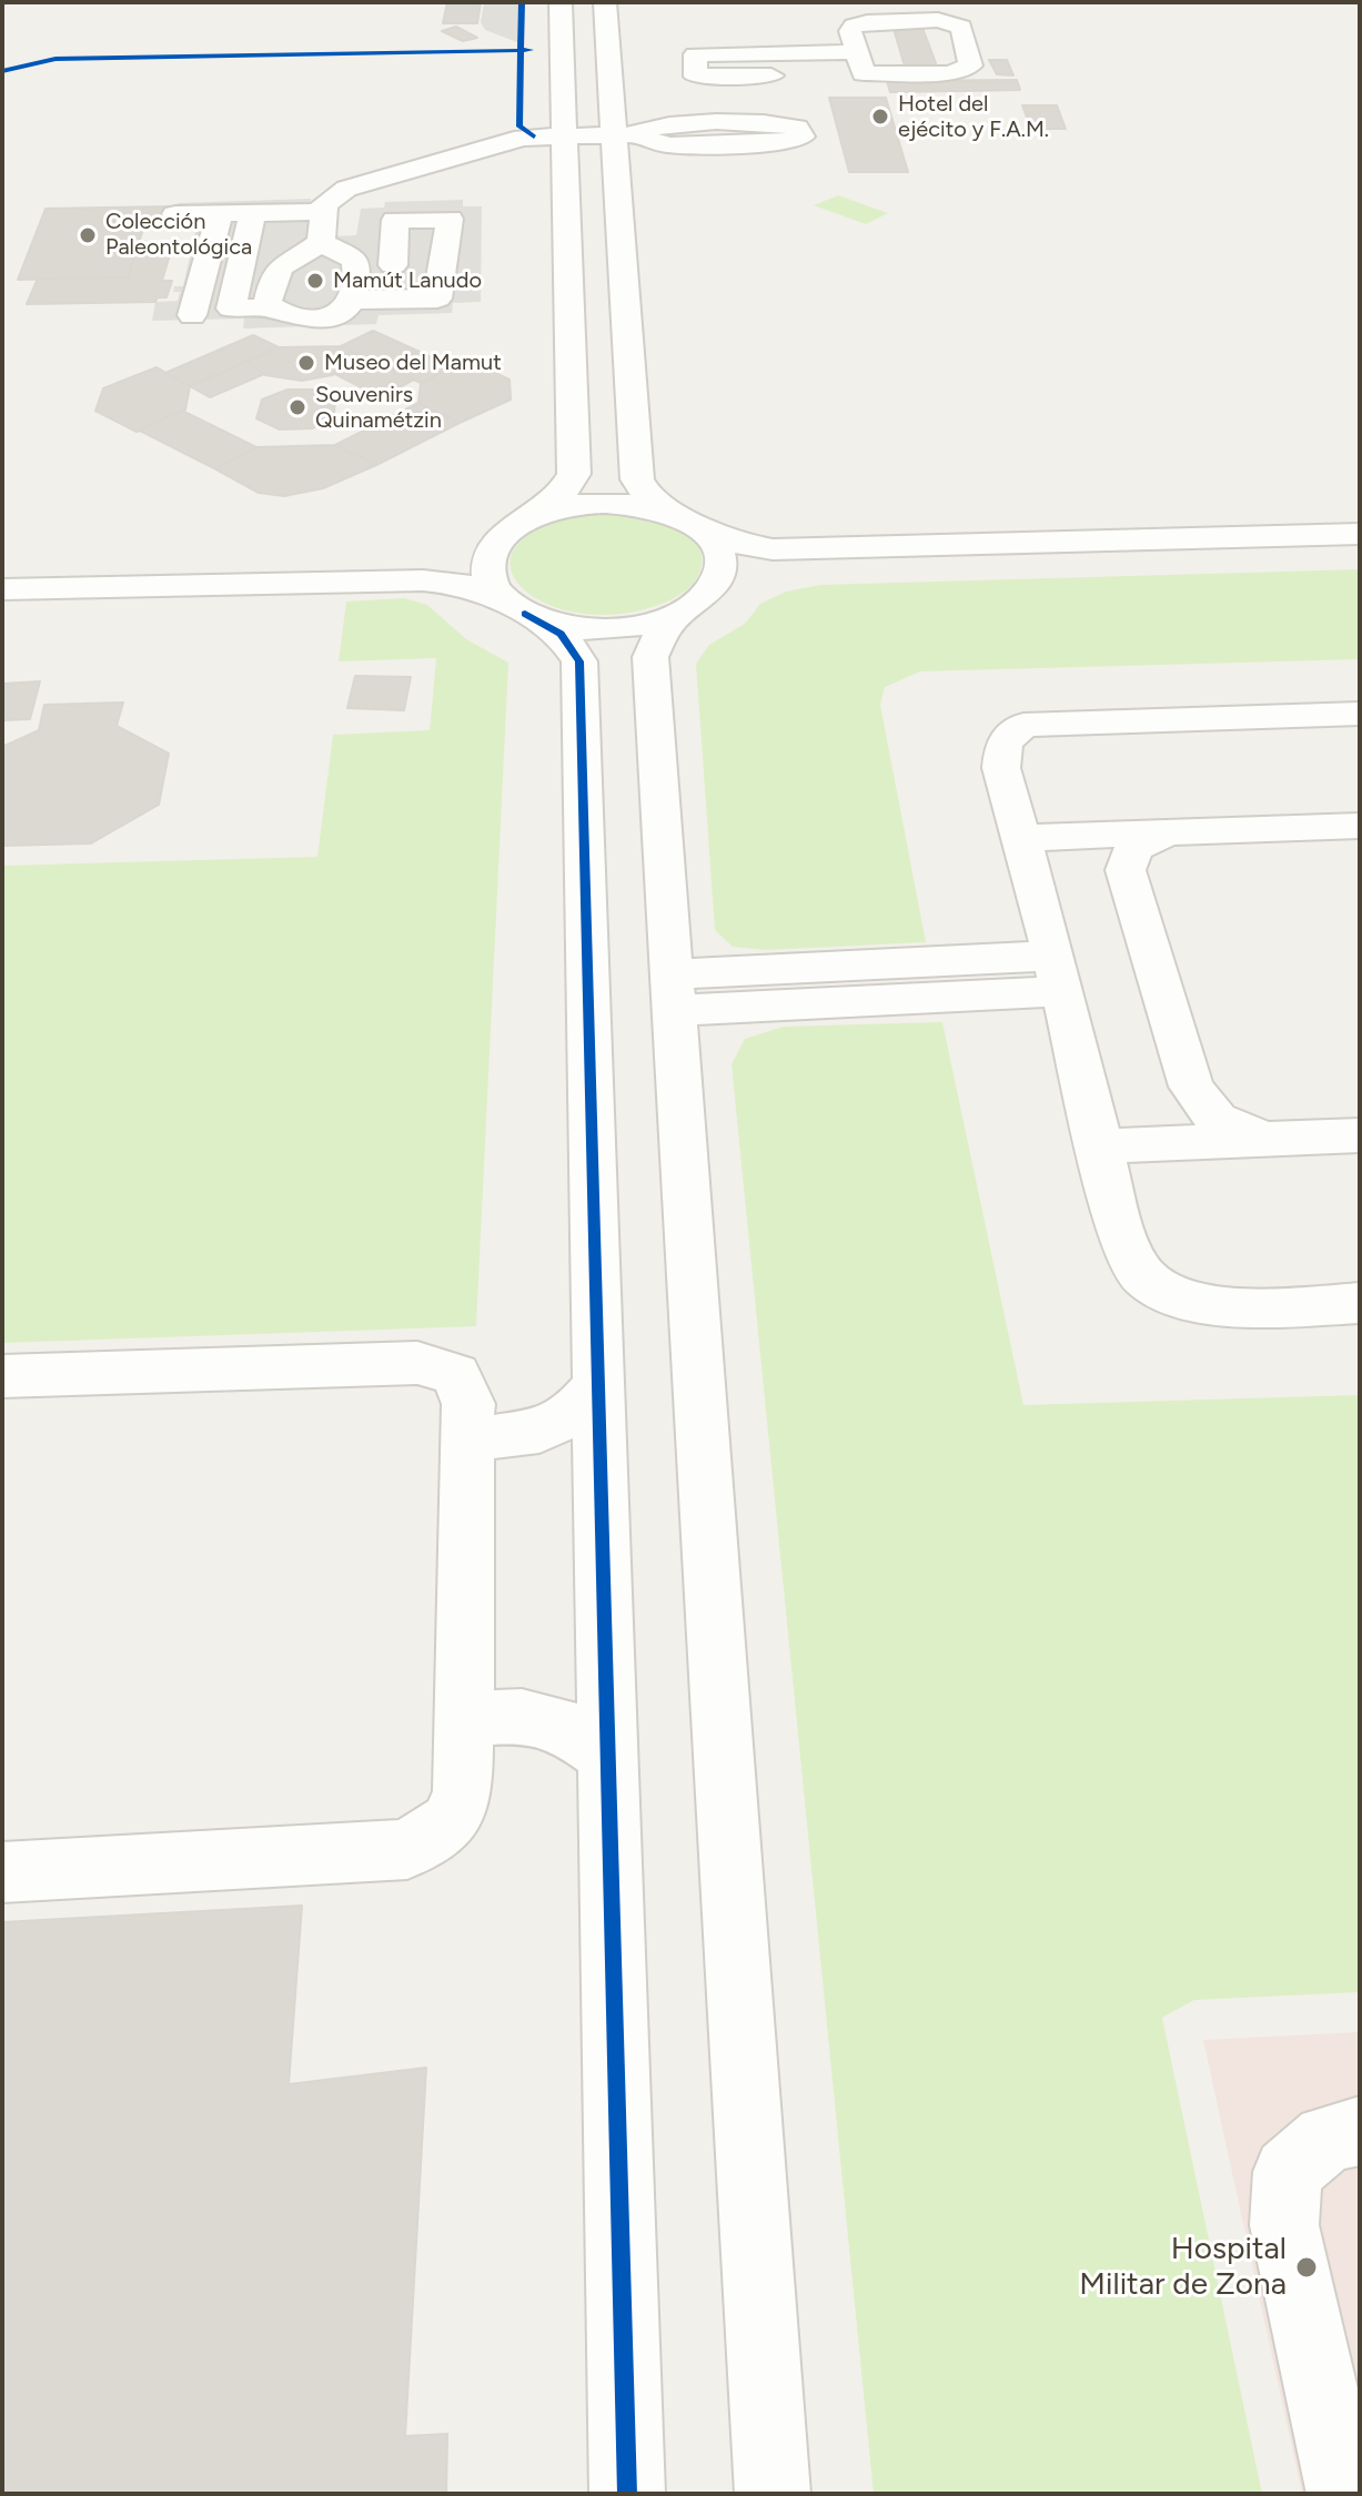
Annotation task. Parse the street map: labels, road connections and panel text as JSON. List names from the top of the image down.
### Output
{
  "places": [
    "Hotel del ejécito y F.A.M.",
    "Colección Paleontológica",
    "Mamút Lanudo",
    "Museo del Mamut",
    "Souvenirs Quinamétzin",
    "Hospital Militar de Zona"
  ]
}
